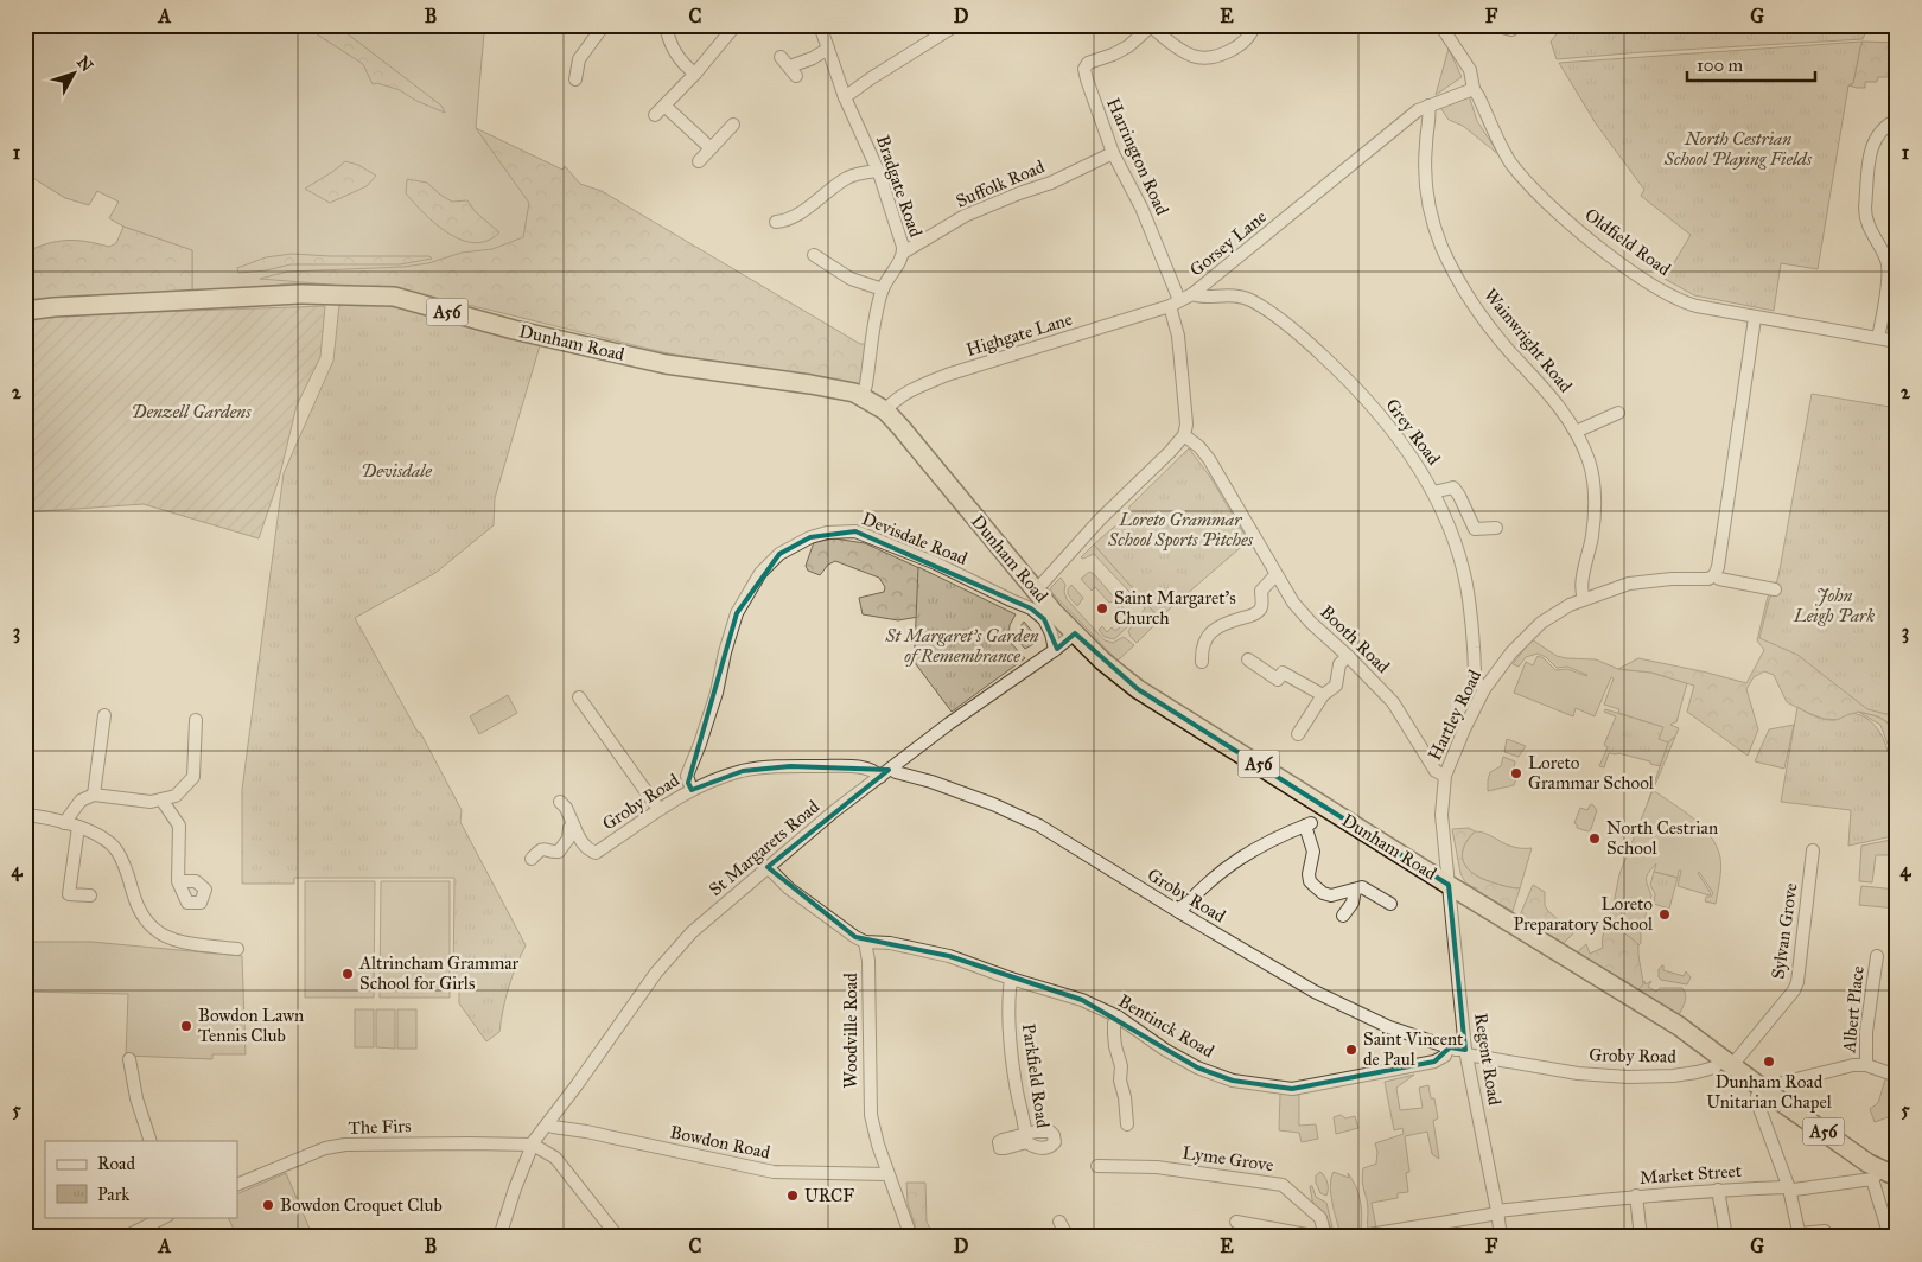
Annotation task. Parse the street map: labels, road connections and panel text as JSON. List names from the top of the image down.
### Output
{
  "streets": {
    "highway": ["A56", "Dunham Road"],
    "street": [
      "Harrington Road",
      "Suffolk Road",
      "Bradgate Road",
      "Oldfield Road",
      "Gorsey Lane",
      "Highgate Lane",
      "Wainwright Road",
      "Grey Road",
      "Devisdale Road",
      "Booth Road",
      "Hartley Road",
      "Groby Road",
      "St Margarets Road",
      "Sylvan Grove",
      "Albert Place",
      "Bentinck Road",
      "Woodville Road",
      "Regent Road",
      "Parkfield Road",
      "The Firs",
      "Bowdon Road",
      "Lyme Grove",
      "Market Street"
    ]
  },
  "crossings": [
    ["Harrington Road", "Suffolk Road"],
    ["Harrington Road", "Gorsey Lane"],
    ["Harrington Road", "Highgate Lane"],
    ["Suffolk Road", "Bradgate Road"],
    ["Bradgate Road", "Dunham Road"],
    ["Oldfield Road", "Gorsey Lane"],
    ["Gorsey Lane", "Highgate Lane"],
    ["Gorsey Lane", "Wainwright Road"],
    ["Gorsey Lane", "Grey Road"],
    ["Highgate Lane", "Dunham Road"],
    ["Wainwright Road", "Hartley Road"],
    ["Dunham Road", "Groby Road"],
    ["Dunham Road", "St Margarets Road"],
    ["Dunham Road", "Sylvan Grove"],
    ["Dunham Road", "Albert Place"],
    ["Dunham Road", "Regent Road"],
    ["Dunham Road", "Market Street"],
    ["Grey Road", "Hartley Road"],
    ["Devisdale Road", "Groby Road"],
    ["Devisdale Road", "St Margarets Road"],
    ["Booth Road", "Hartley Road"],
    ["Groby Road", "St Margarets Road"],
    ["Groby Road", "Sylvan Grove"],
    ["Groby Road", "Bentinck Road"],
    ["Groby Road", "Regent Road"],
    ["St Margarets Road", "The Firs"],
    ["St Margarets Road", "Bowdon Road"],
    ["Bentinck Road", "Woodville Road"],
    ["Bentinck Road", "Parkfield Road"],
    ["Woodville Road", "Bowdon Road"],
    ["Regent Road", "Market Street"]
  ],
  "parks": [
    "North Cestrian School Playing Fields",
    "Denzell Gardens",
    "Devisdale",
    "Loreto Grammar School Sports Pitches",
    "John Leigh Park",
    "St Margaret's Garden of Remembrance"
  ],
  "places": [
    "Saint Margaret's Church",
    "Loreto Grammar School",
    "North Cestrian School",
    "Loreto Preparatory School",
    "Altrincham Grammar School for Girls",
    "Bowdon Lawn Tennis Club",
    "Saint Vincent de Paul",
    "Dunham Road Unitarian Chapel",
    "URCF",
    "Bowdon Croquet Club"
  ],
  "legend": ["Road", "Park"],
  "scale_bar": "100 m",
  "north": "top right",
  "grid": {
    "columns": [
      "A",
      "B",
      "C",
      "D",
      "E",
      "F",
      "G"
    ],
    "rows": [
      "1",
      "2",
      "3",
      "4",
      "5"
    ]
  }
}
